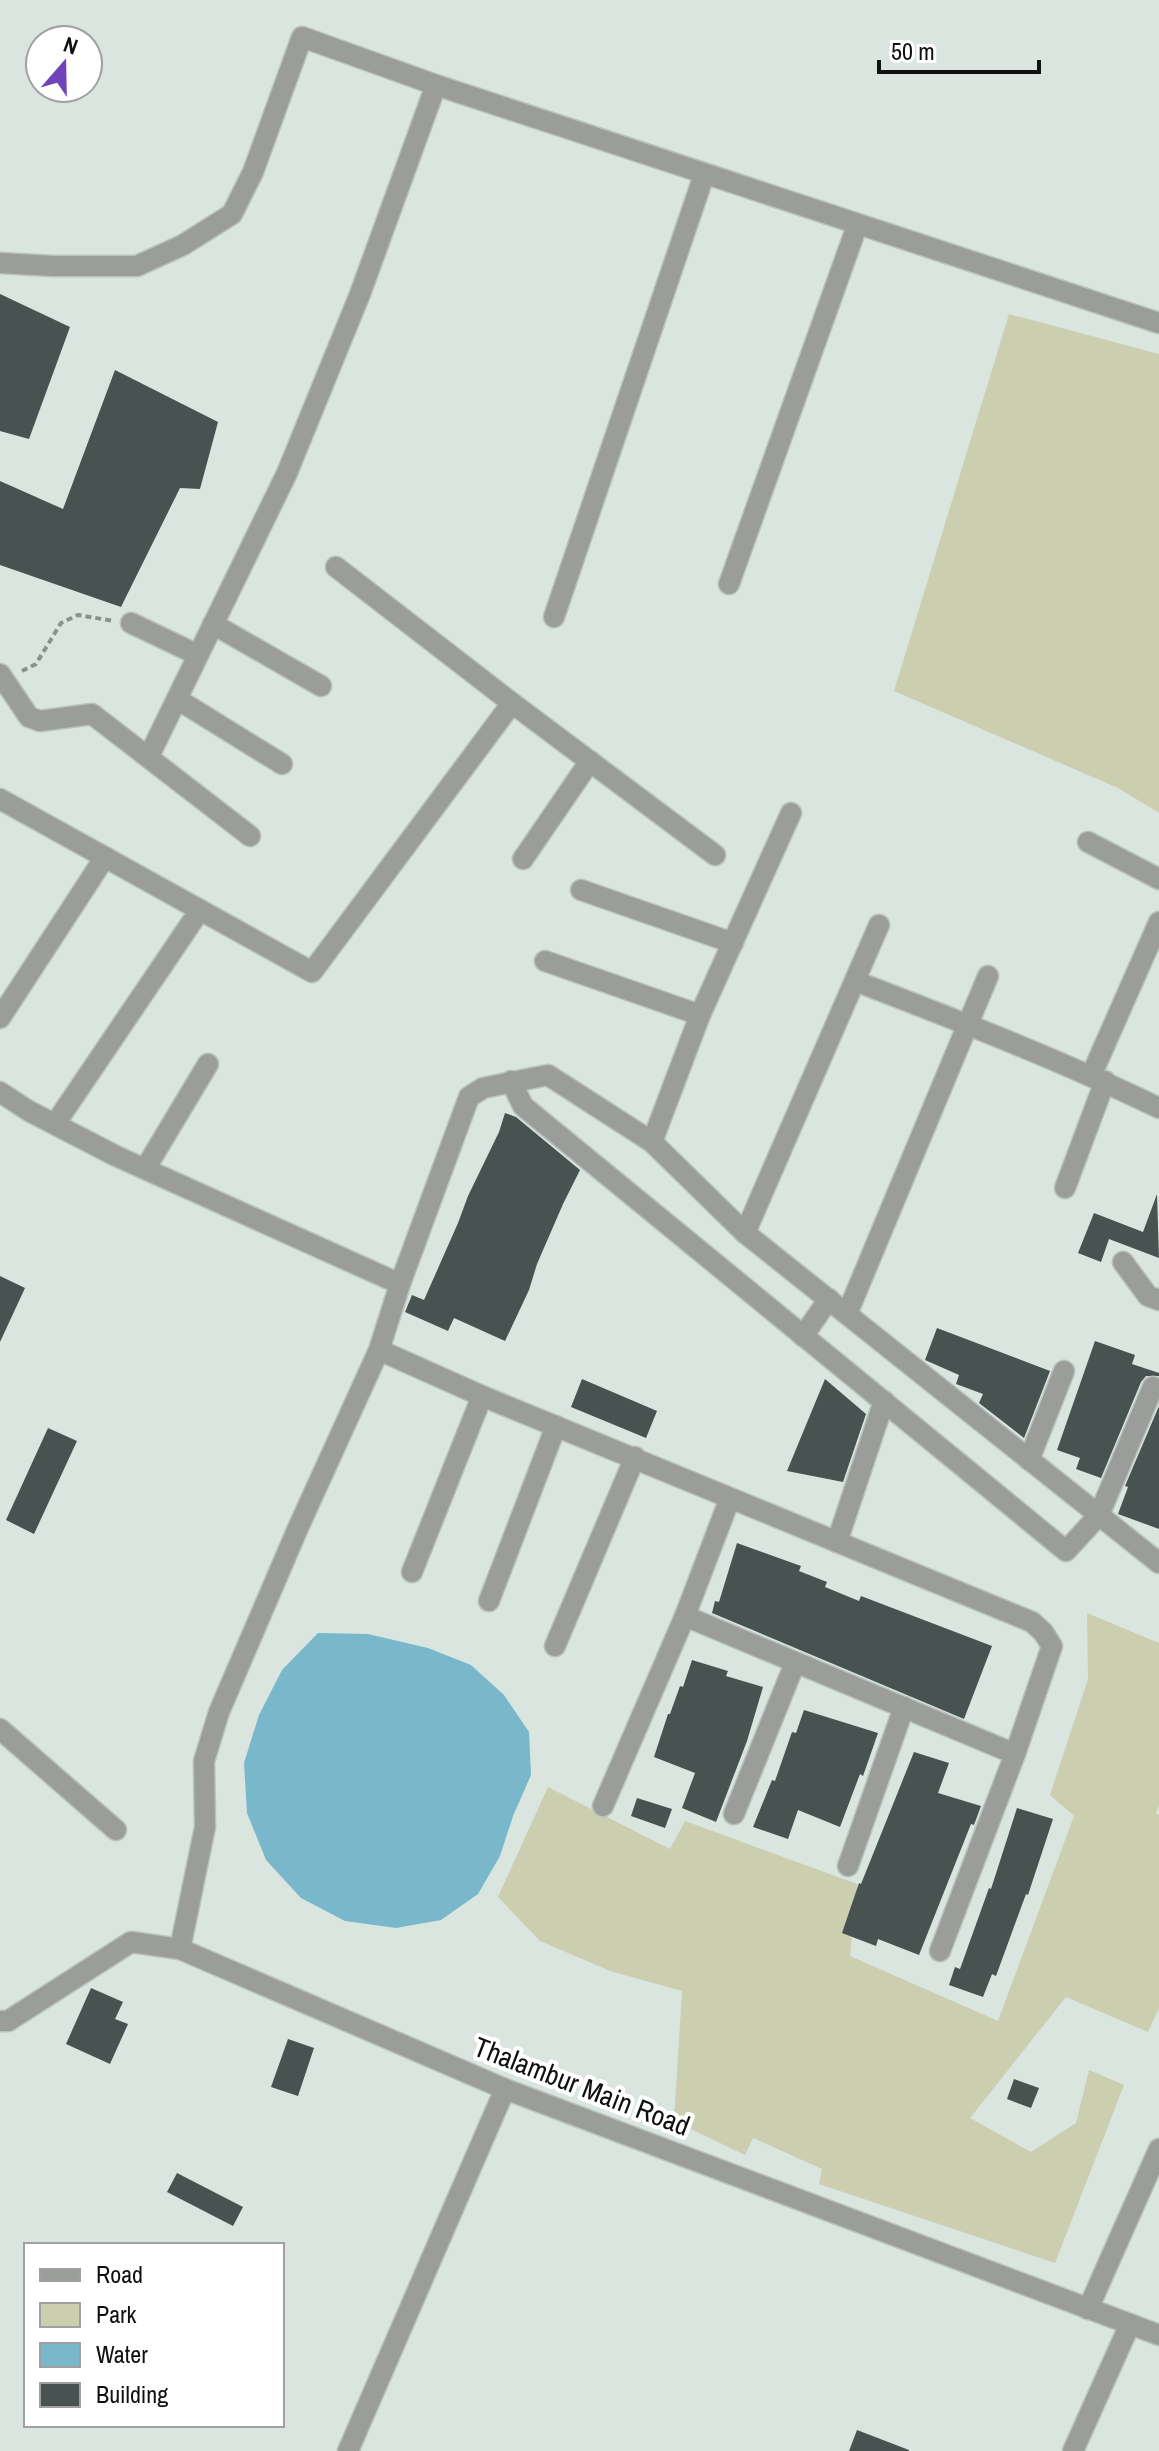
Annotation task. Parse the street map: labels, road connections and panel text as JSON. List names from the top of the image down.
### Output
{
  "streets": {
    "street": ["Thalambur Main Road"]
  },
  "legend": [
    "Road",
    "Park",
    "Water",
    "Building"
  ],
  "scale_bar": "50 m",
  "north": "top"
}
